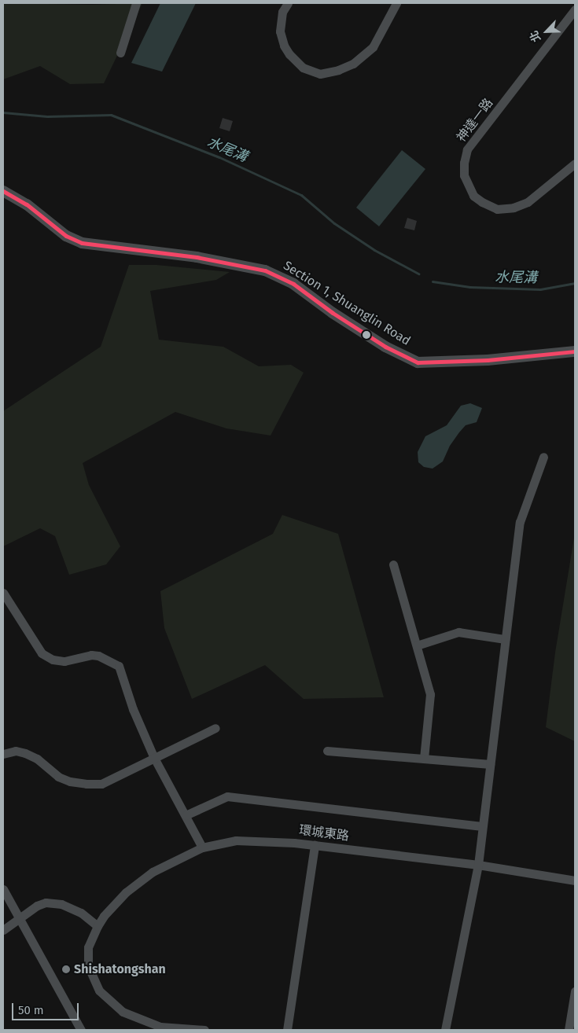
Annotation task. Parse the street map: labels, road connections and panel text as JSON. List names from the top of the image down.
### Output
{
  "streets": {
    "street": ["神達一路", "Section 1, Shuanglin Road", "環城東路"]
  },
  "water": ["水尾溝"],
  "places": ["Shishatongshan"],
  "scale_bar": "50 m",
  "north": "bottom left"
}
